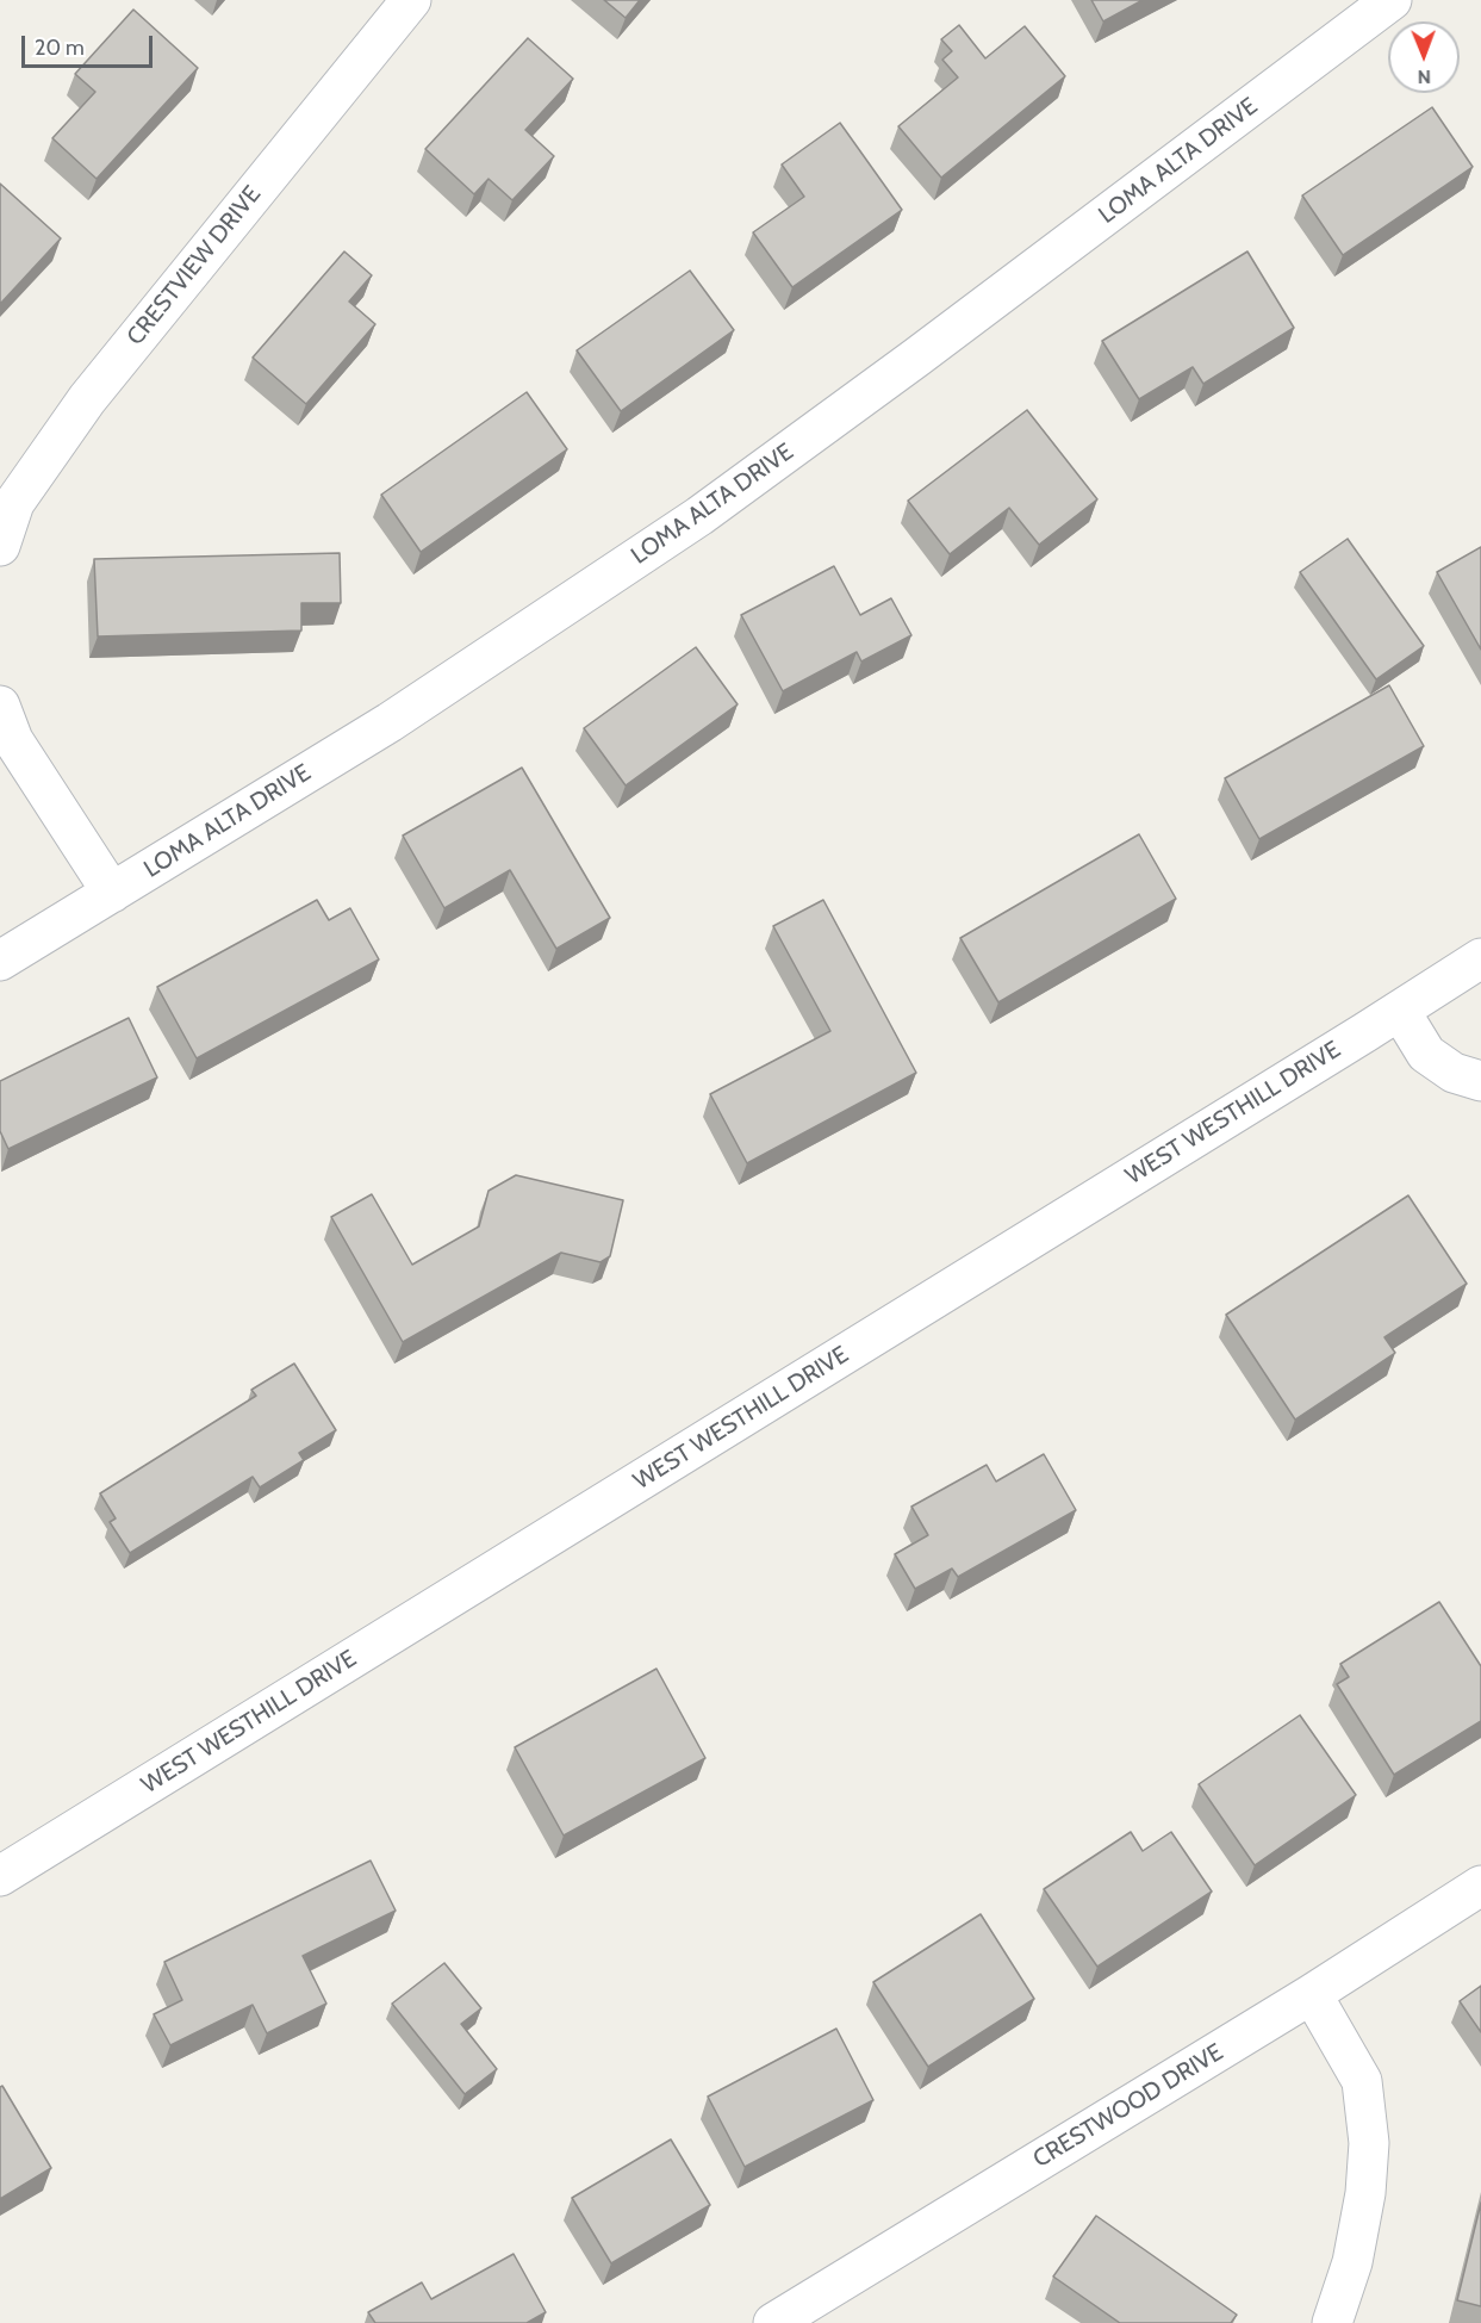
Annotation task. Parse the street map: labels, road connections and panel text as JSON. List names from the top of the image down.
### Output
{
  "streets": {
    "street": [
      "LOMA ALTA DRIVE",
      "CRESTVIEW DRIVE",
      "WEST WESTHILL DRIVE",
      "CRESTWOOD DRIVE"
    ]
  },
  "scale_bar": "20 m",
  "north": "bottom"
}
